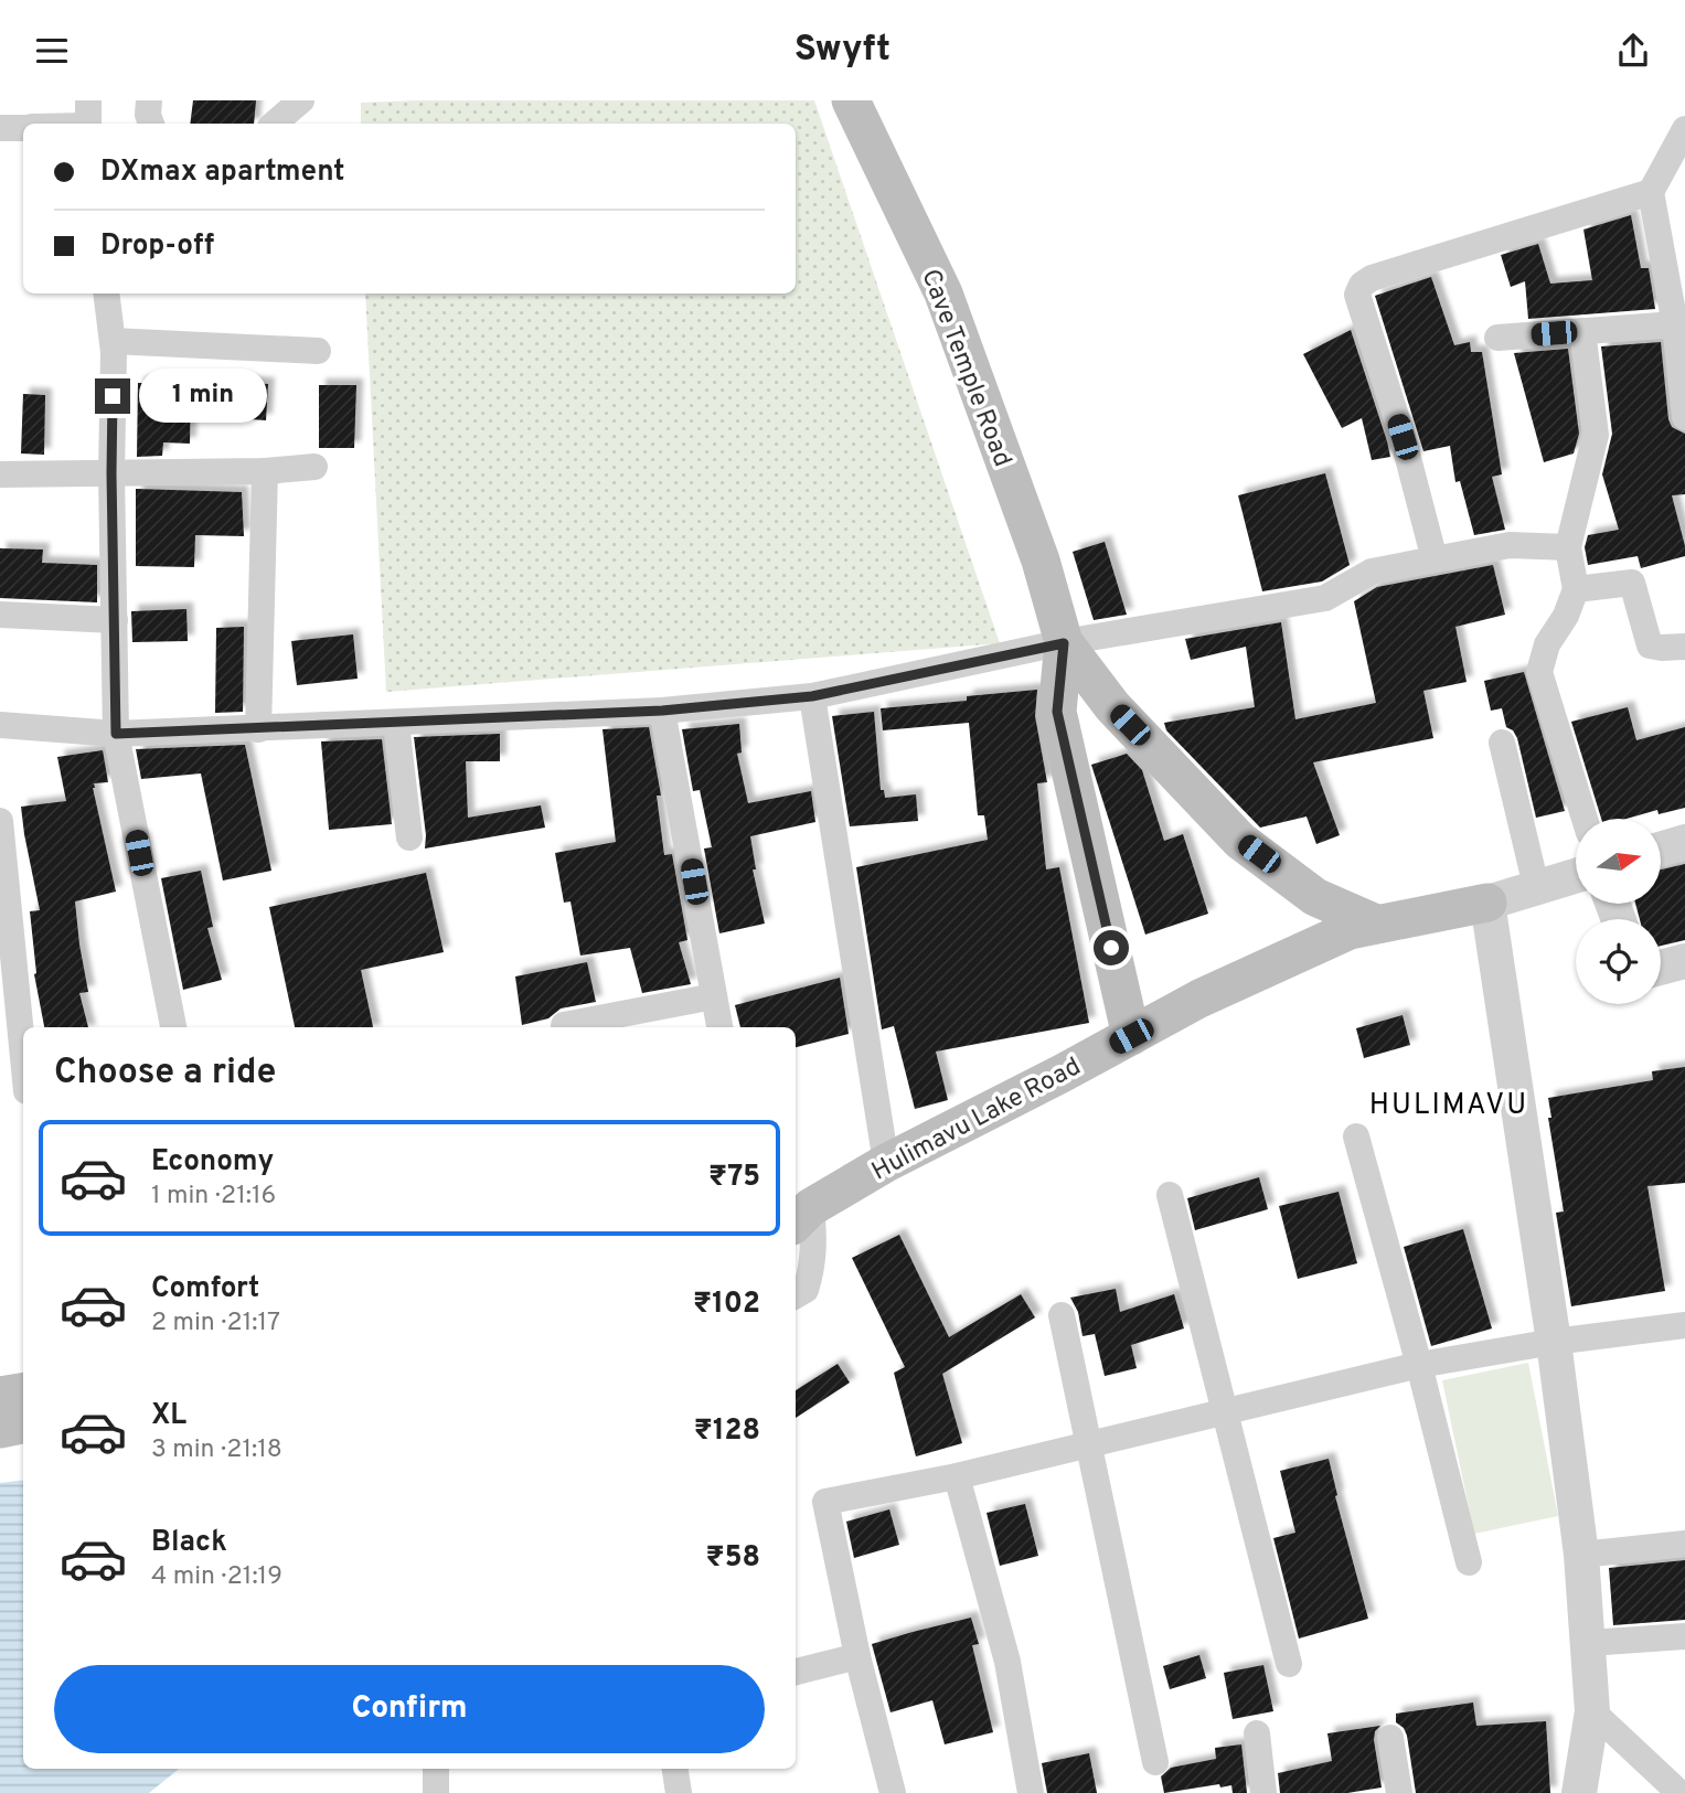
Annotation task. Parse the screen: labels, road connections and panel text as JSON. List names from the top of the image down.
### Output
{
  "streets": {
    "main road": ["Cave Temple Road", "Hulimavu Lake Road"]
  },
  "crossings": [
    ["Cave Temple Road", "Hulimavu Lake Road"]
  ],
  "districts": ["HULIMAVU"],
  "north": "right",
  "page": {
    "header": "Swyft",
    "banner": ["DXmax apartment", "Drop-off"],
    "bubble": "1 min",
    "heading": "Choose a ride",
    "list": [
      {
        "name": "Economy",
        "note": "1 min · 21:16",
        "value": "₹75"
      },
      {
        "name": "Comfort",
        "note": "2 min · 21:17",
        "value": "₹102"
      },
      {
        "name": "XL",
        "note": "3 min · 21:18",
        "value": "₹128"
      },
      {
        "name": "Black",
        "note": "4 min · 21:19",
        "value": "₹58"
      }
    ],
    "buttons": "Confirm"
  }
}
